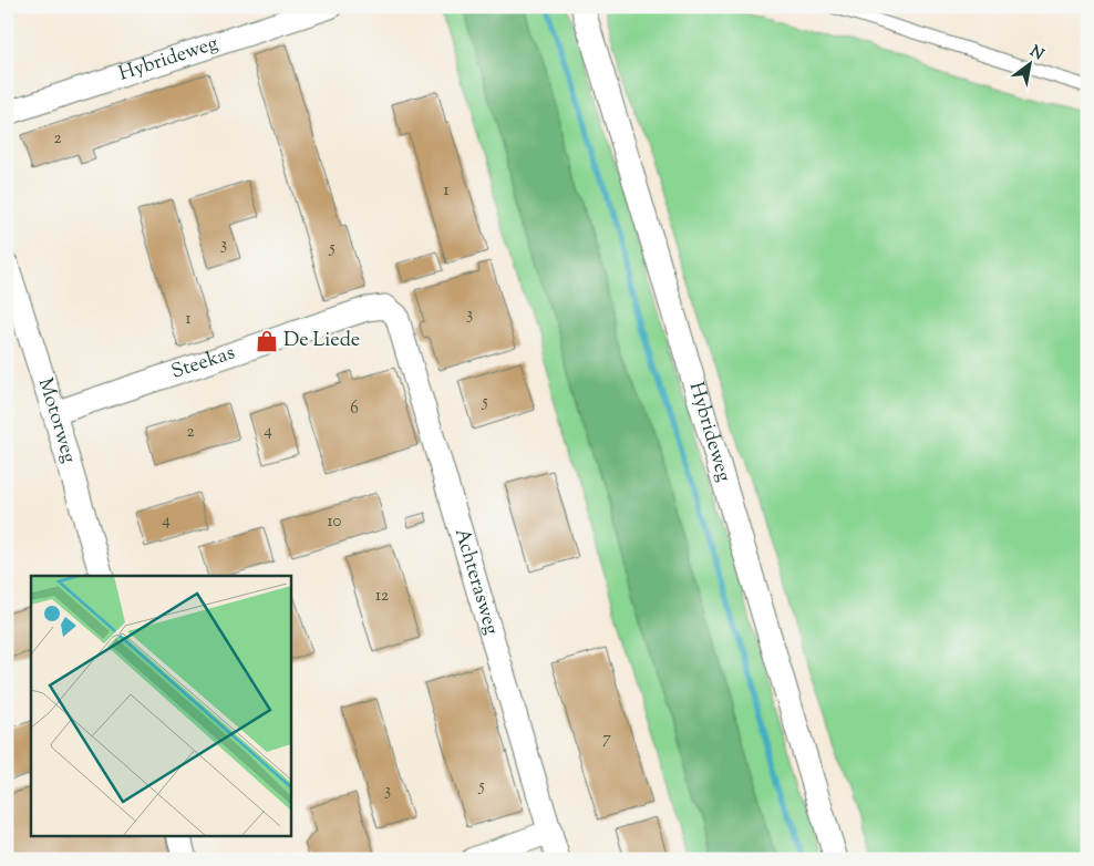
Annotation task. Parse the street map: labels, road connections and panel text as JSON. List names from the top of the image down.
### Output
{
  "streets": {
    "street": [
      "Hybrideweg",
      "Steekas",
      "Motorweg",
      "Achterasweg"
    ]
  },
  "crossings": [
    ["Steekas", "Motorweg"],
    ["Steekas", "Achterasweg"]
  ],
  "places": {
    "shop": ["De Liede"]
  },
  "house_numbers": [
    "2",
    "1",
    "3",
    "5",
    "3",
    "1",
    "5",
    "6",
    "4",
    "2",
    "4",
    "10",
    "12",
    "7",
    "5",
    "3"
  ],
  "north": "top right"
}
